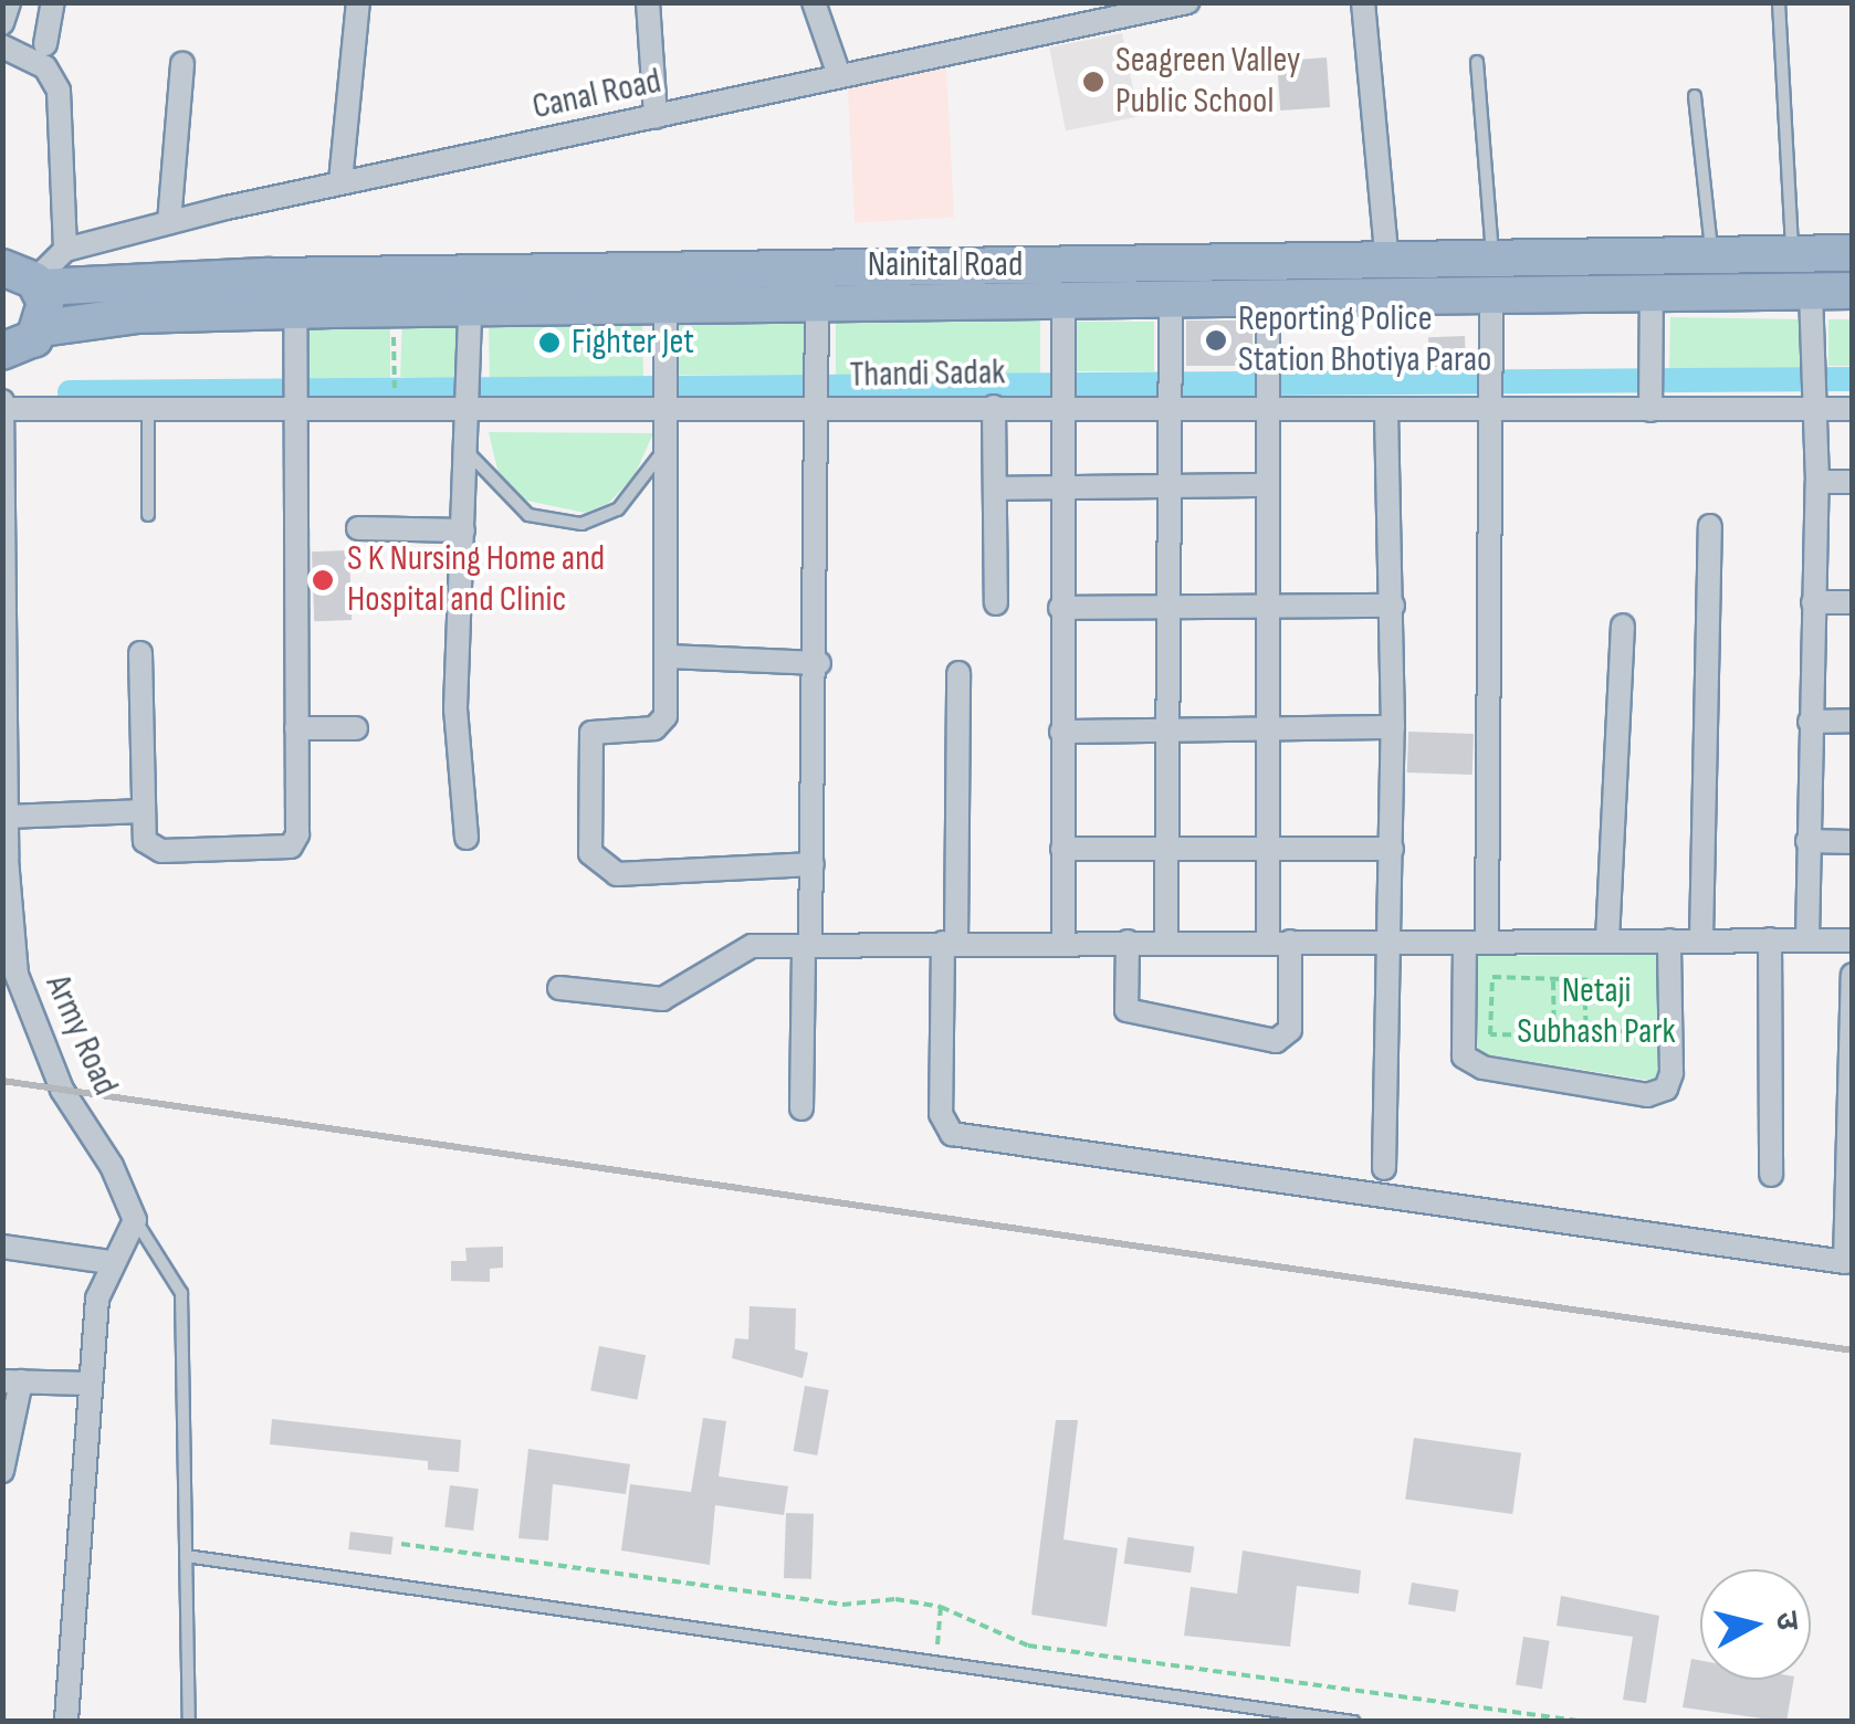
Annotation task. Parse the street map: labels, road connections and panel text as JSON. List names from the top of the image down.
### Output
{
  "streets": {
    "highway": ["Nainital Road"],
    "street": ["Canal Road", "Thandi Sadak", "Army Road"]
  },
  "crossings": [
    ["Thandi Sadak", "Army Road"]
  ],
  "parks": ["Netaji Subhash Park"],
  "places": [
    "Seagreen Valley Public School",
    "Reporting Police Station Bhotiya Parao",
    "Fighter Jet",
    "S K Nursing Home and Hospital and Clinic"
  ],
  "north": "right"
}
